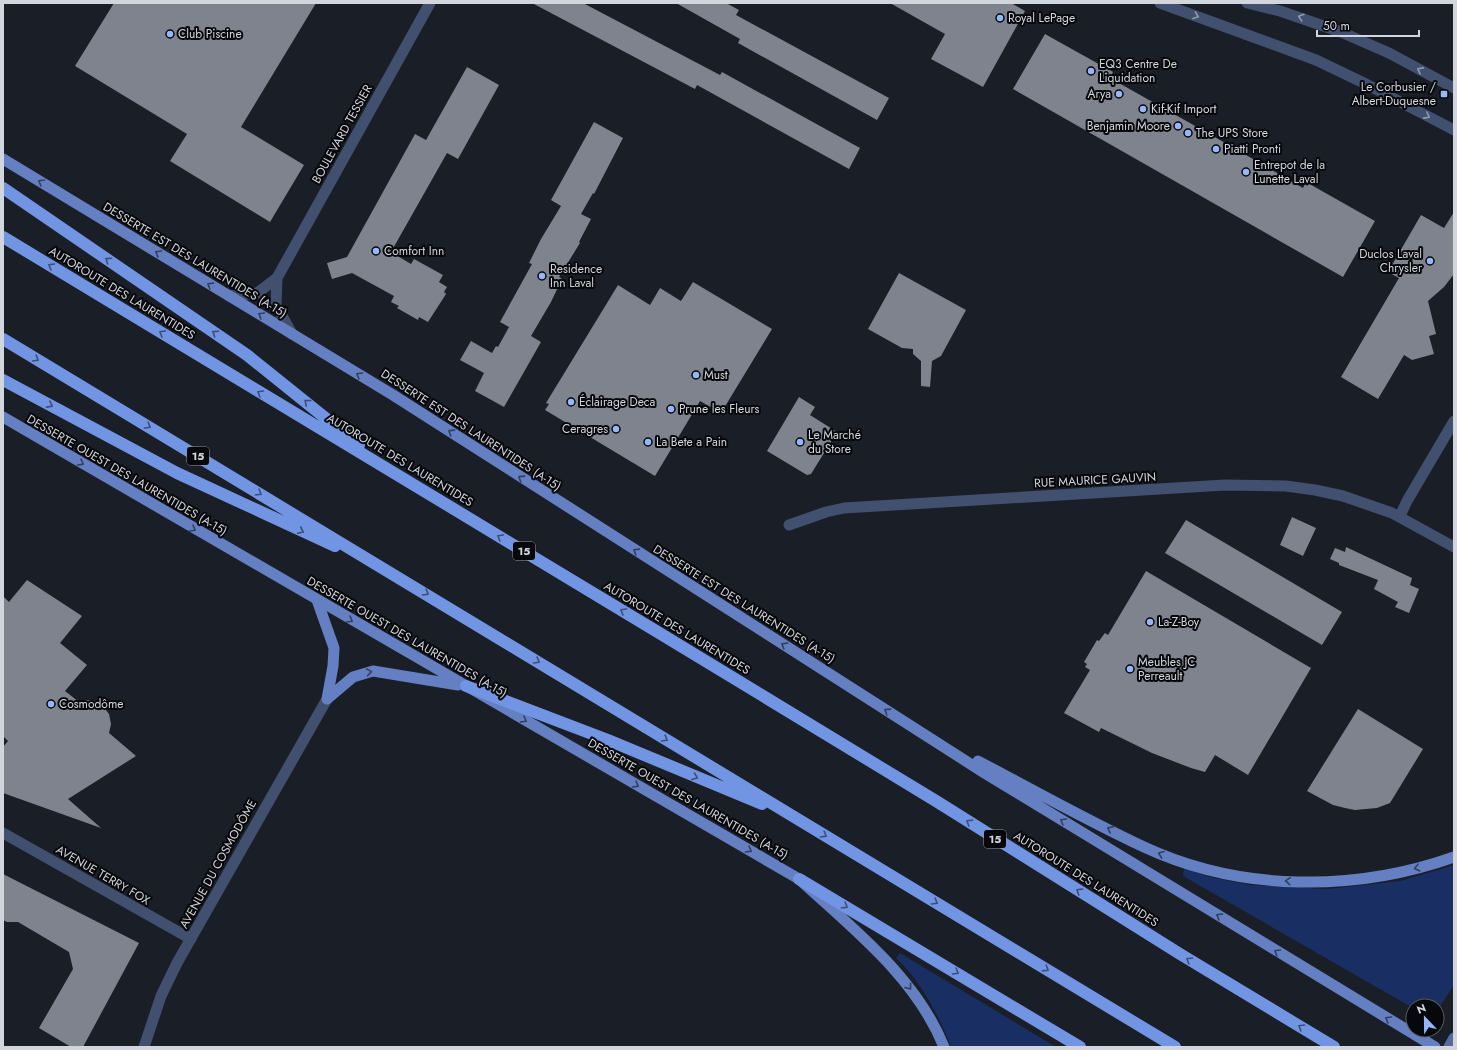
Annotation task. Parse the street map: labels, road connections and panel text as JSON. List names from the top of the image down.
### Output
{
  "streets": {
    "highway": ["AUTOROUTE DES LAURENTIDES", "15"],
    "main road": ["DESSERTE EST DES LAURENTIDES (A-15)", "DESSERTE OUEST DES LAURENTIDES (A-15)"],
    "street": [
      "BOULEVARD TESSIER",
      "RUE MAURICE GAUVIN",
      "AVENUE DU COSMODÔME",
      "AVENUE TERRY FOX"
    ]
  },
  "crossings": [
    ["BOULEVARD TESSIER", "DESSERTE EST DES LAURENTIDES (A-15)"],
    ["AVENUE DU COSMODÔME", "AVENUE TERRY FOX"]
  ],
  "one_way": ["DESSERTE EST DES LAURENTIDES (A-15)", "DESSERTE OUEST DES LAURENTIDES (A-15)"],
  "places": {
    "other": [
      "Royal LePage",
      "Club Piscine",
      "EQ3 Centre De Liquidation",
      "Arya",
      "Kif-Kif Import",
      "Benjamin Moore",
      "The UPS Store",
      "Piatti Pronti",
      "Entrepot de la Lunette Laval",
      "Comfort Inn",
      "Duclos Laval Chrysler",
      "Residence Inn Laval",
      "Must",
      "Éclairage Deca",
      "Prune les Fleurs",
      "Ceragres",
      "La Bete a Pain",
      "Le Marché du Store",
      "La-Z-Boy",
      "Meubles JC Perreault",
      "Cosmodôme"
    ],
    "transit": ["Le Corbusier / Albert-Duquesne"]
  },
  "scale_bar": "50 m",
  "north": "top"
}
